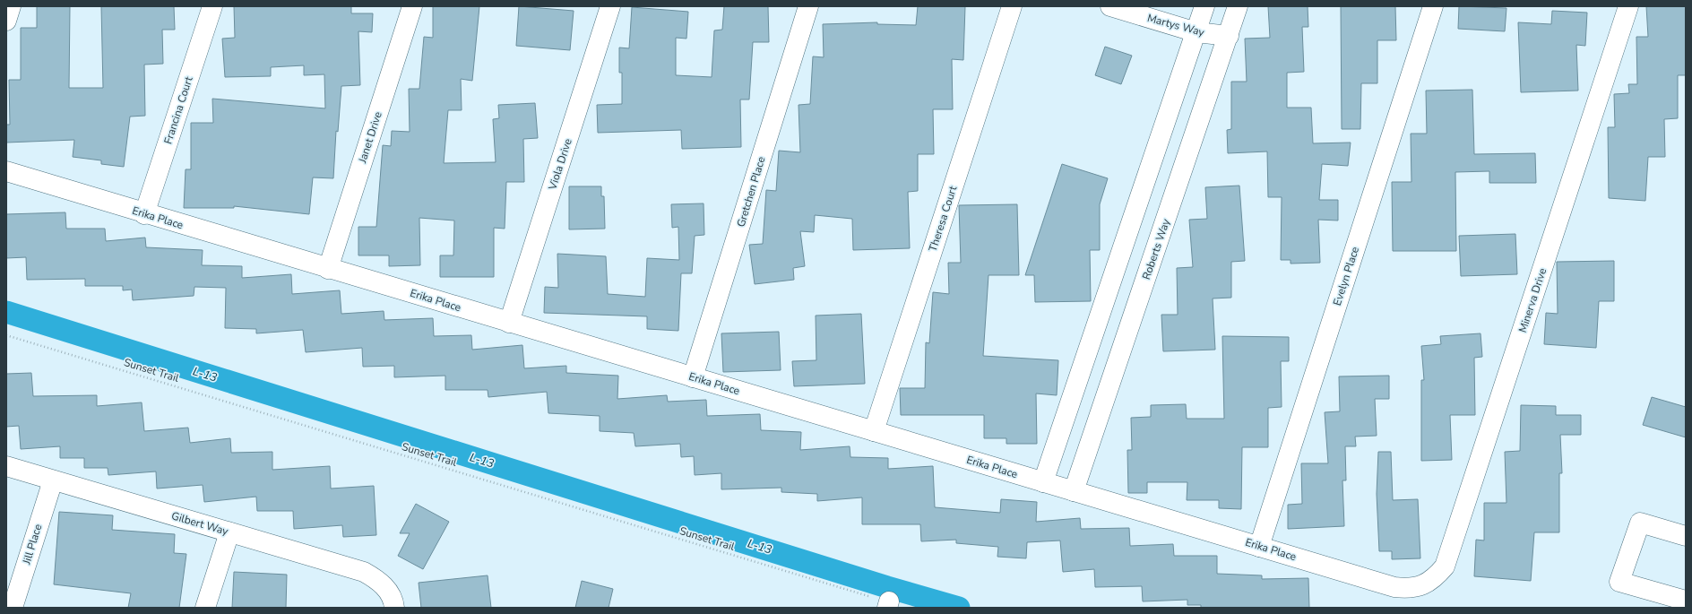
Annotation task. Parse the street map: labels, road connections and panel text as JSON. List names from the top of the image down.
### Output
{
  "streets": {
    "street": [
      "Martys Way",
      "Francina Court",
      "Janet Drive",
      "Viola Drive",
      "Gretchen Place",
      "Erika Place",
      "Theresa Court",
      "Roberts Way",
      "Evelyn Place",
      "Minerva Drive",
      "Gilbert Way",
      "Jill Place"
    ],
    "path": ["Sunset Trail"]
  },
  "crossings": [
    ["Martys Way", "Roberts Way"],
    ["Francina Court", "Erika Place"],
    ["Janet Drive", "Erika Place"],
    ["Viola Drive", "Erika Place"],
    ["Gretchen Place", "Erika Place"],
    ["Erika Place", "Theresa Court"],
    ["Erika Place", "Roberts Way"],
    ["Erika Place", "Evelyn Place"],
    ["Erika Place", "Minerva Drive"],
    ["Gilbert Way", "Jill Place"]
  ],
  "water": ["L-13"]
}
